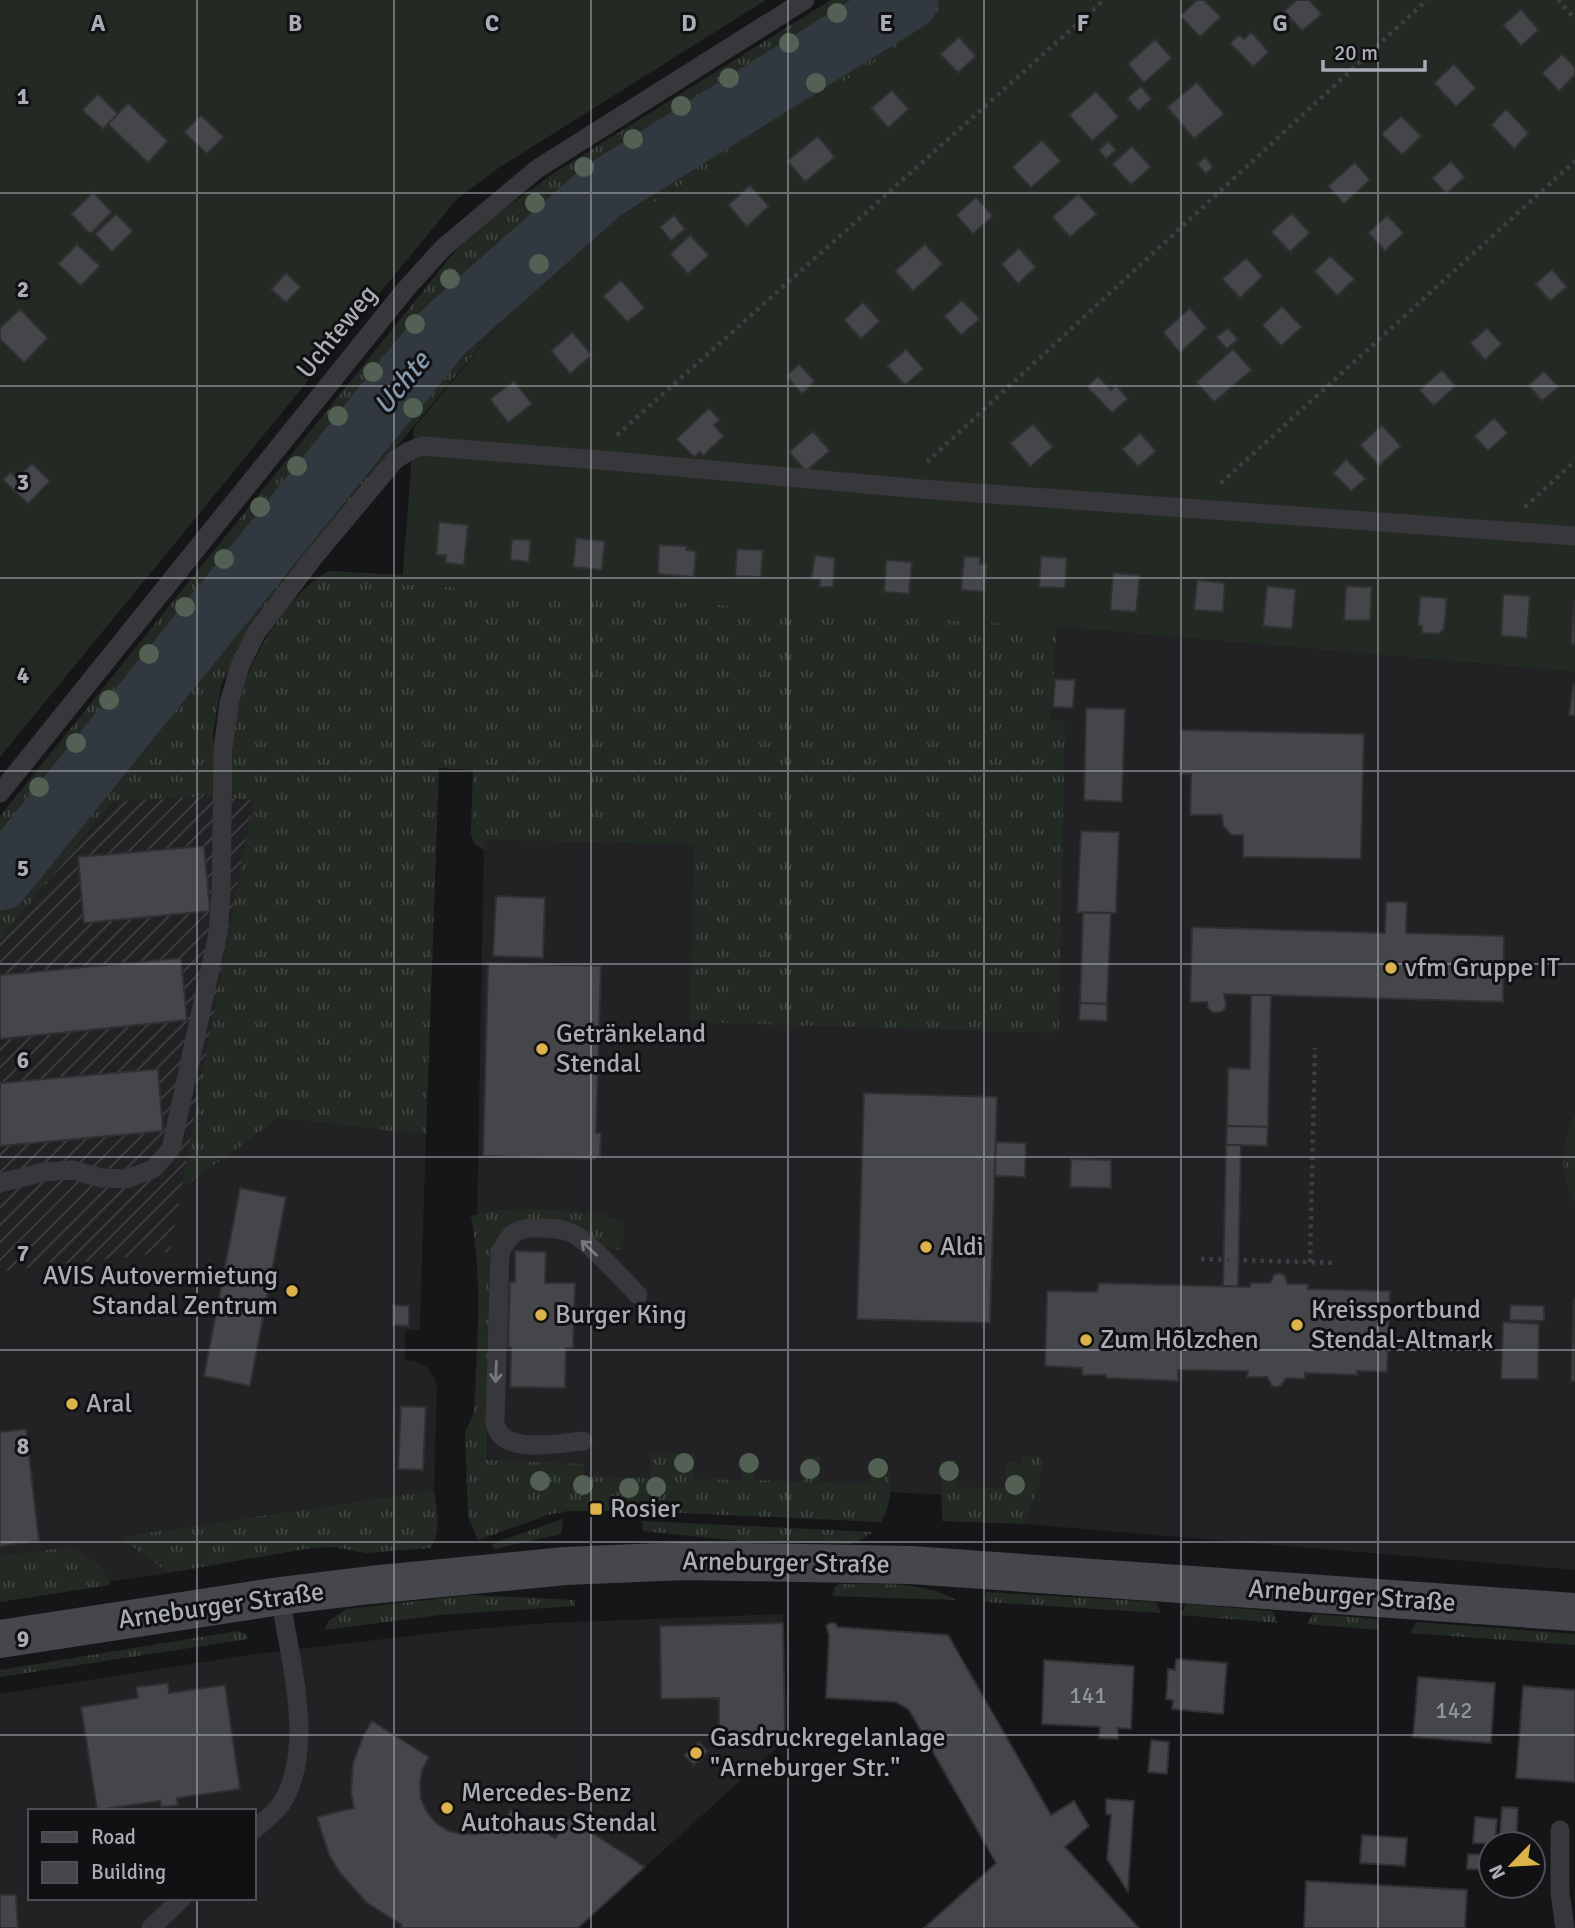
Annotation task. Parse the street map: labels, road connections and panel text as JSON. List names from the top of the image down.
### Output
{
  "streets": {
    "main road": ["Arneburger Straße"],
    "lane": ["Uchteweg"]
  },
  "water": ["Uchte"],
  "places": {
    "other": [
      "vfm Gruppe IT",
      "Getränkeland Stendal",
      "Aldi",
      "AVIS Autovermietung Standal Zentrum",
      "Burger King",
      "Kreissportbund Stendal-Altmark",
      "Zum Hõlzchen",
      "Aral",
      "Gasdruckregelanlage \"Arneburger Str.\"",
      "Mercedes-Benz Autohaus Stendal"
    ],
    "transit": ["Rosier"]
  },
  "house_numbers": ["141", "142"],
  "legend": ["Road", "Building"],
  "scale_bar": "20 m",
  "north": "bottom left",
  "grid": {
    "columns": [
      "A",
      "B",
      "C",
      "D",
      "E",
      "F",
      "G"
    ],
    "rows": [
      "1",
      "2",
      "3",
      "4",
      "5",
      "6",
      "7",
      "8",
      "9"
    ]
  }
}
